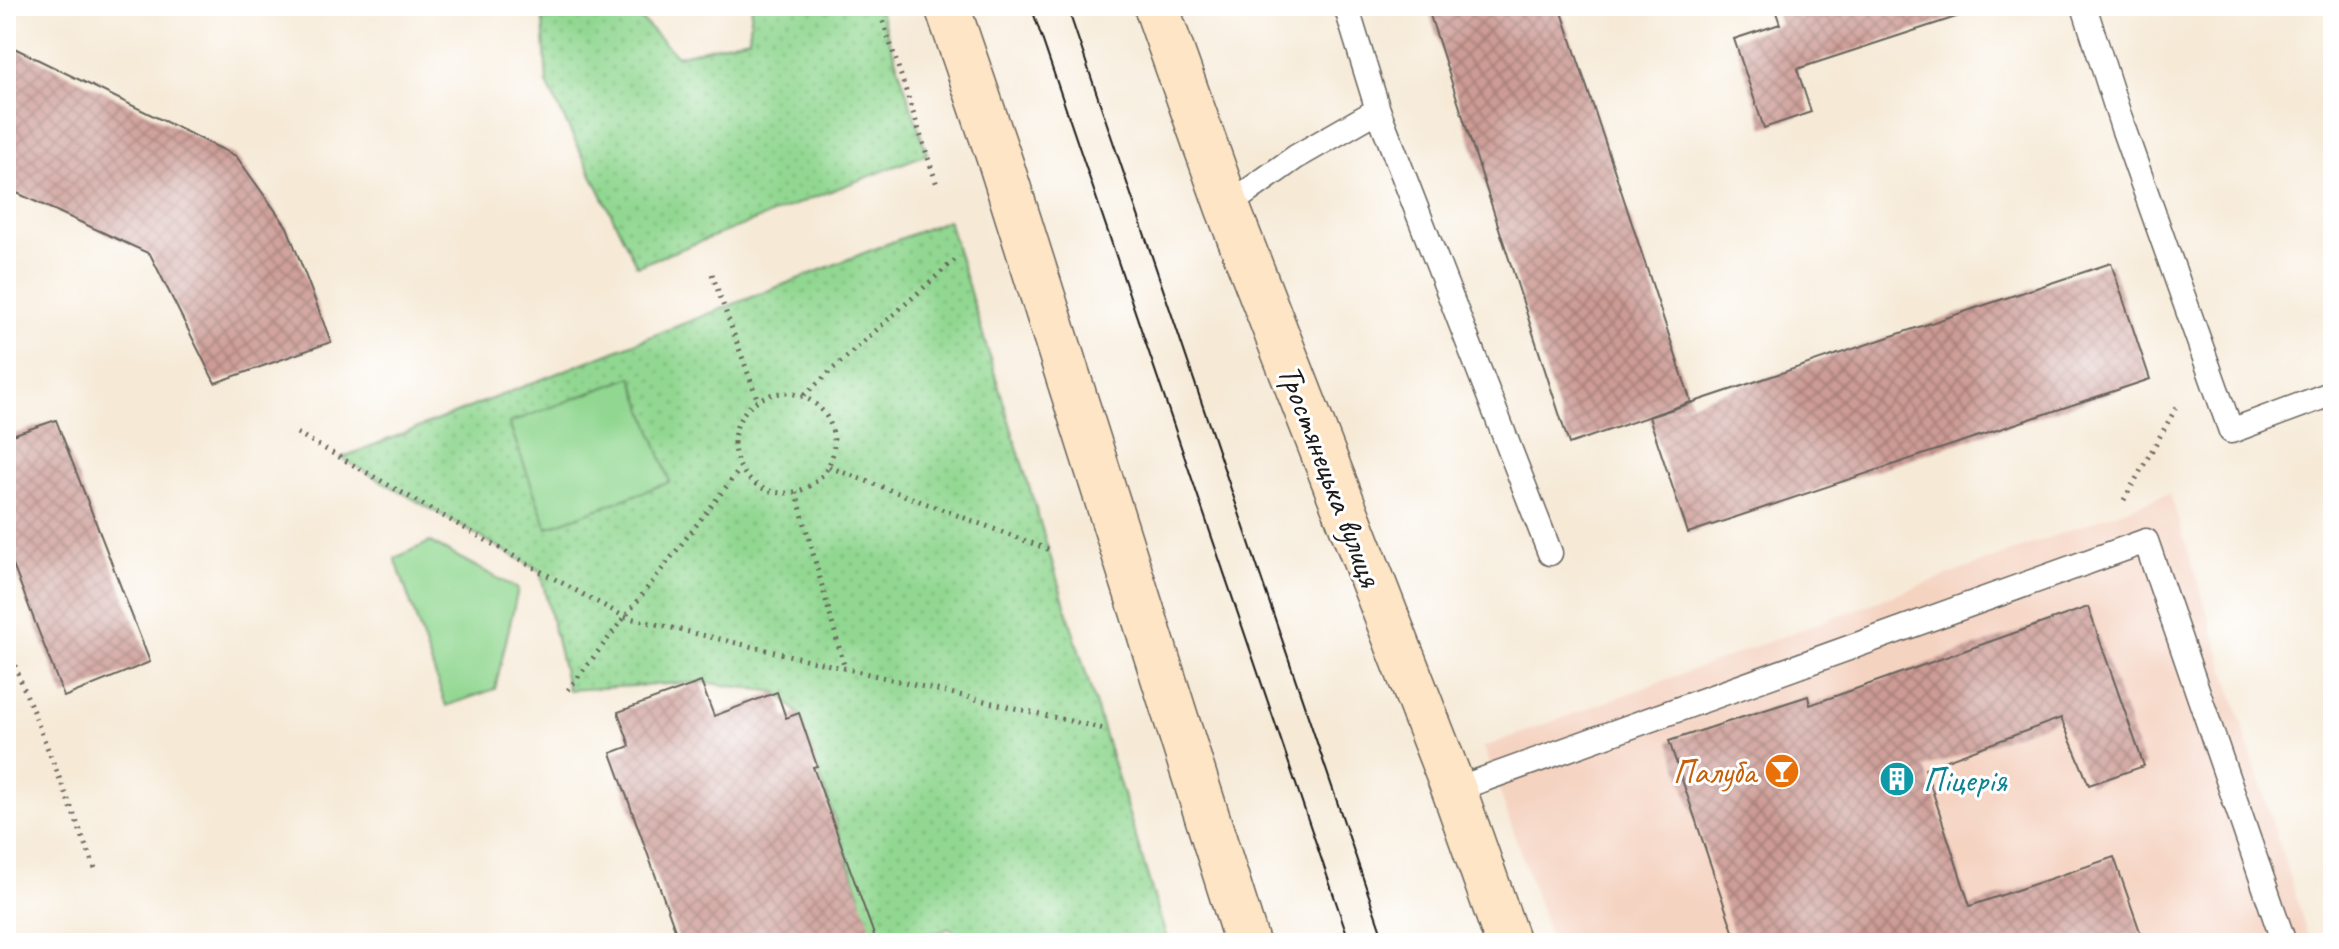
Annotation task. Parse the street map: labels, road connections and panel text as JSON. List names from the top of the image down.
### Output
{
  "streets": {
    "street": ["Тростянецька вулиця"]
  },
  "places": {
    "bar": ["Палуба"],
    "building": ["Піцерія"]
  }
}
